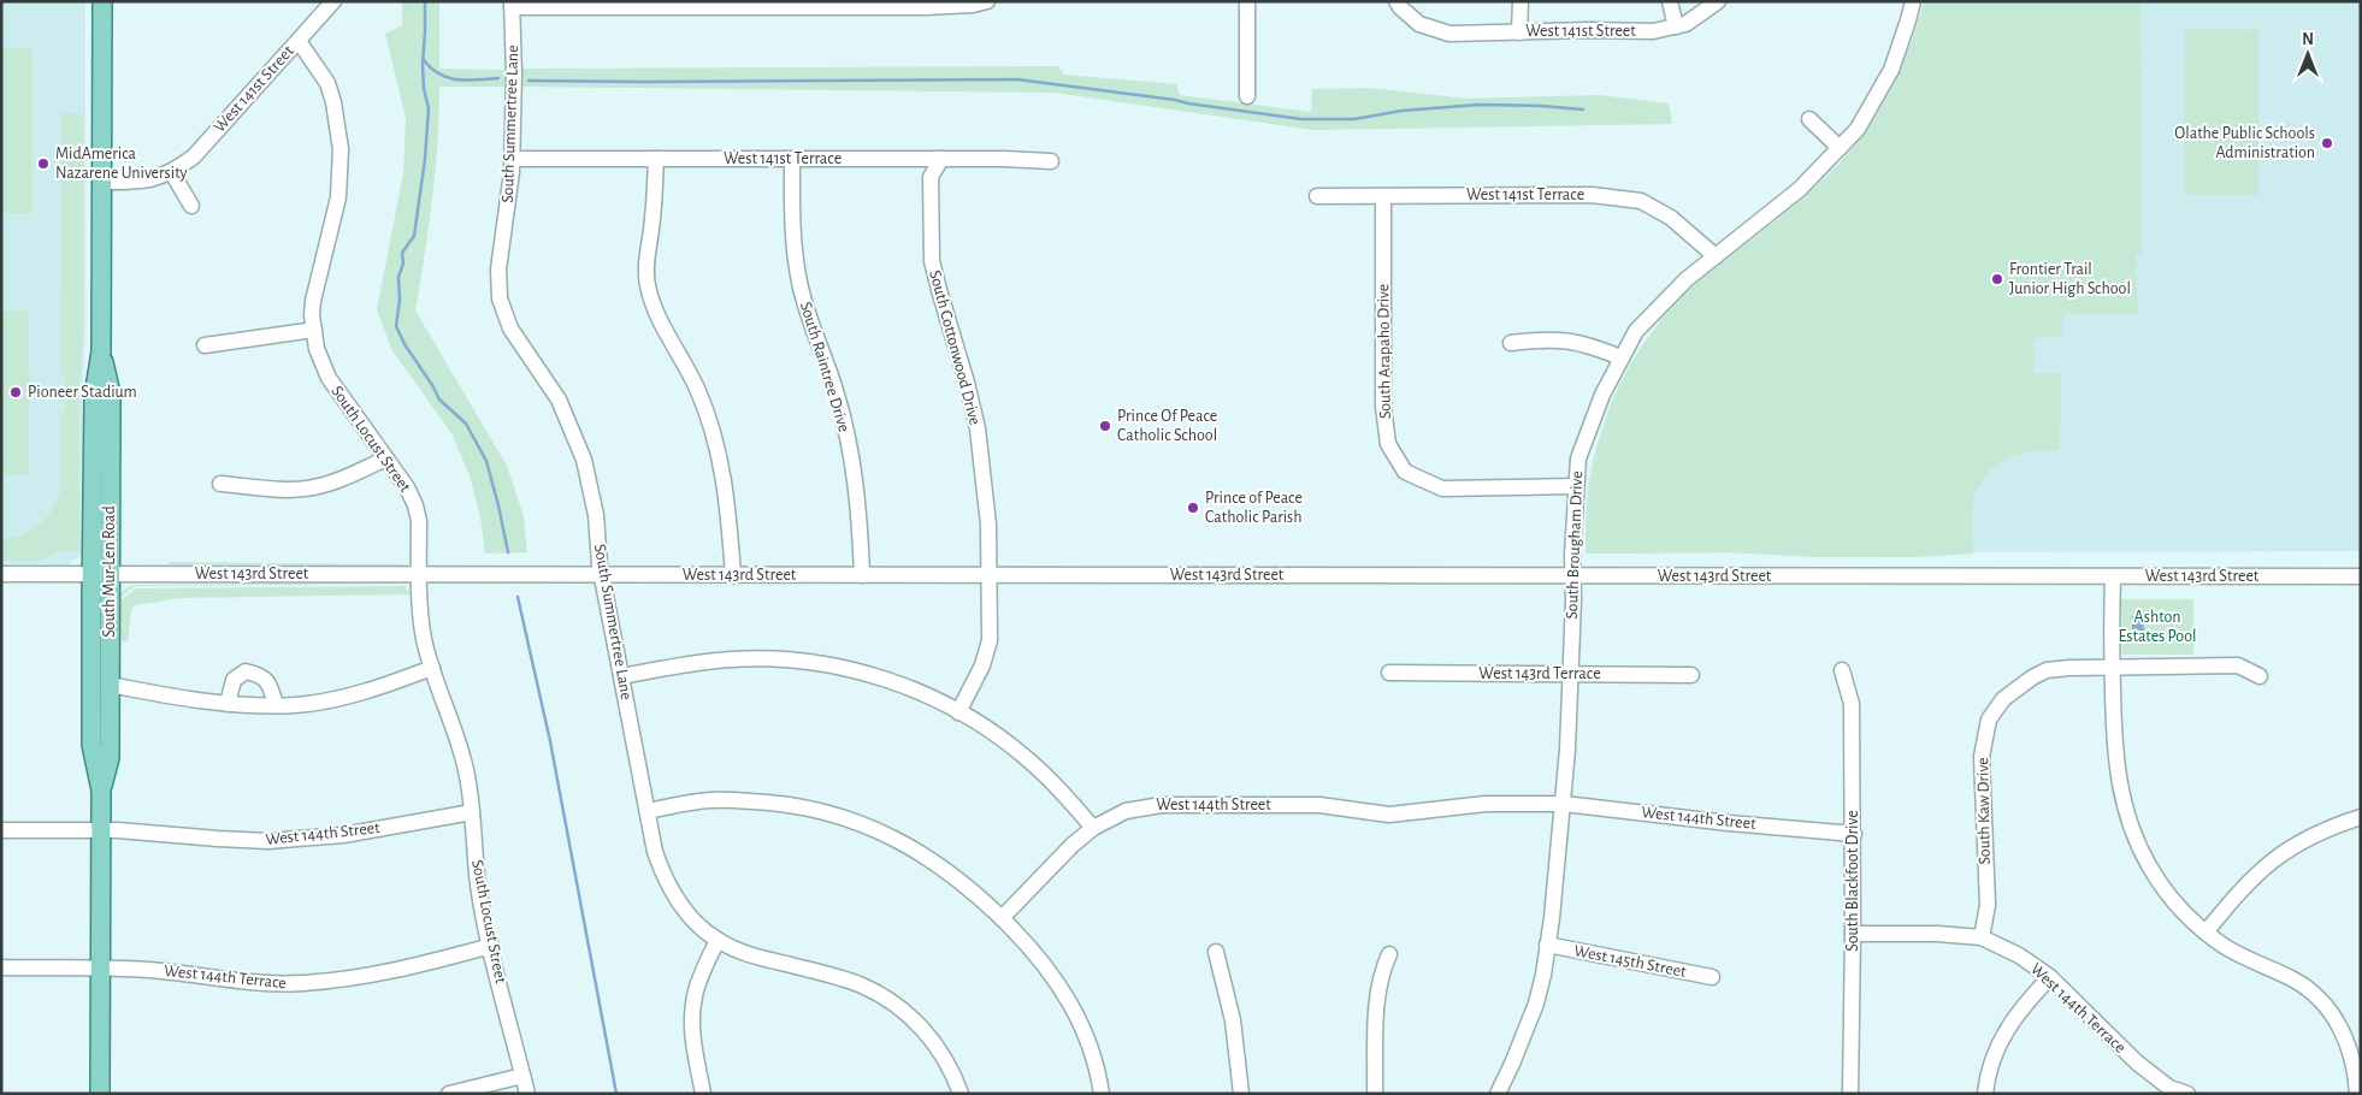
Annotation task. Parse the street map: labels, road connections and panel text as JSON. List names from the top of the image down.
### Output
{
  "streets": {
    "main road": ["South Mur-Len Road"],
    "street": [
      "West 141st Street",
      "South Summertree Lane",
      "West 141st Terrace",
      "South Cottonwood Drive",
      "South Arapaho Drive",
      "South Raintree Drive",
      "South Locust Street",
      "South Brougham Drive",
      "West 143rd Street",
      "West 143rd Terrace",
      "West 144th Street",
      "South Kaw Drive",
      "South Blackfoot Drive",
      "West 145th Street",
      "West 144th Terrace"
    ]
  },
  "crossings": [
    ["West 141st Street", "South Locust Street"],
    ["West 141st Street", "South Mur-Len Road"],
    ["South Summertree Lane", "West 141st Terrace"],
    ["South Summertree Lane", "West 143rd Street"],
    ["West 141st Terrace", "South Cottonwood Drive"],
    ["West 141st Terrace", "South Arapaho Drive"],
    ["West 141st Terrace", "South Raintree Drive"],
    ["West 141st Terrace", "South Brougham Drive"],
    ["South Cottonwood Drive", "West 143rd Street"],
    ["South Arapaho Drive", "South Brougham Drive"],
    ["South Raintree Drive", "West 143rd Street"],
    ["South Locust Street", "West 143rd Street"],
    ["South Locust Street", "West 144th Street"],
    ["South Locust Street", "West 144th Terrace"],
    ["South Brougham Drive", "West 143rd Street"],
    ["South Brougham Drive", "West 143rd Terrace"],
    ["South Brougham Drive", "West 144th Street"],
    ["South Brougham Drive", "West 145th Street"],
    ["South Mur-Len Road", "West 143rd Street"],
    ["South Mur-Len Road", "West 144th Street"],
    ["South Mur-Len Road", "West 144th Terrace"],
    ["West 144th Street", "South Blackfoot Drive"],
    ["South Kaw Drive", "West 144th Terrace"],
    ["South Blackfoot Drive", "West 144th Terrace"]
  ],
  "parks": ["Ashton Estates Pool"],
  "places": [
    "Olathe Public Schools Administration",
    "MidAmerica Nazarene University",
    "Frontier Trail Junior High School",
    "Pioneer Stadium",
    "Prince Of Peace Catholic School",
    "Prince of Peace Catholic Parish"
  ],
  "north": "top"
}
